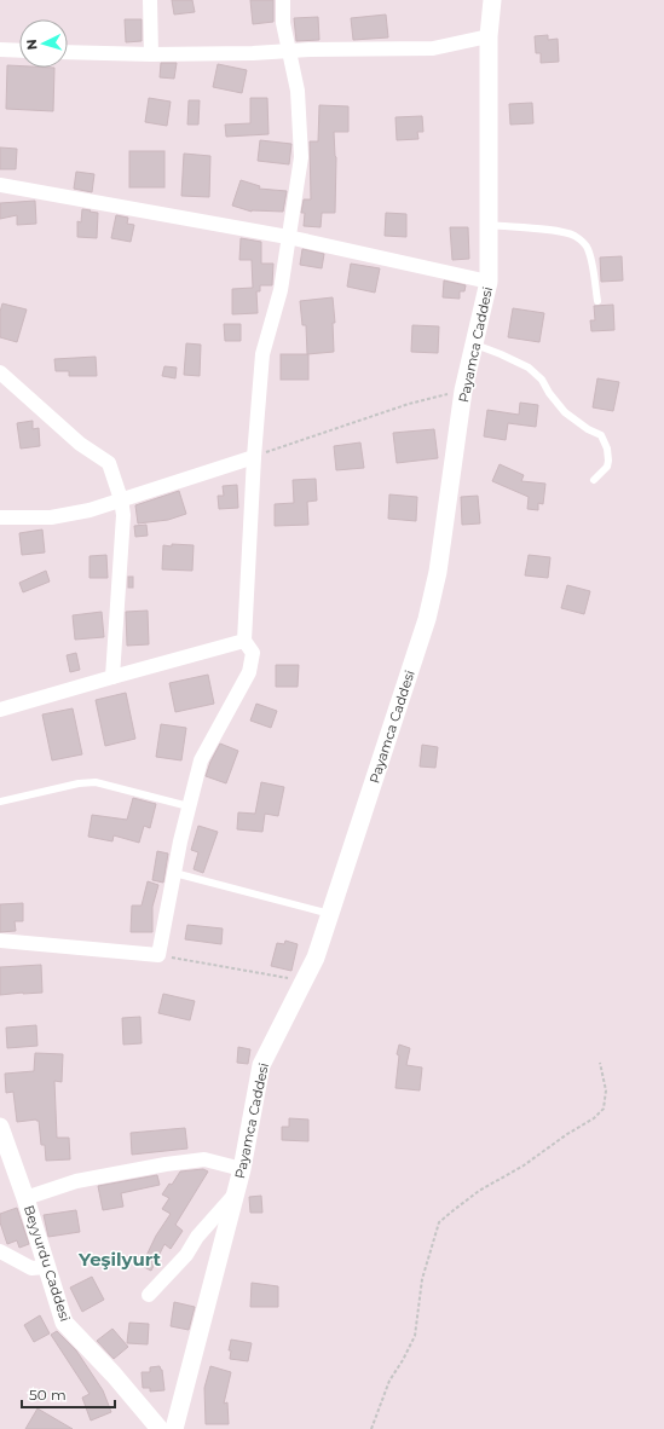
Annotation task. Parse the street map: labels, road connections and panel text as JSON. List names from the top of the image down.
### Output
{
  "streets": {
    "street": ["Payamca Caddesi", "Beyyurdu Caddesi"]
  },
  "districts": ["Yeşilyurt"],
  "scale_bar": "50 m",
  "north": "left"
}
